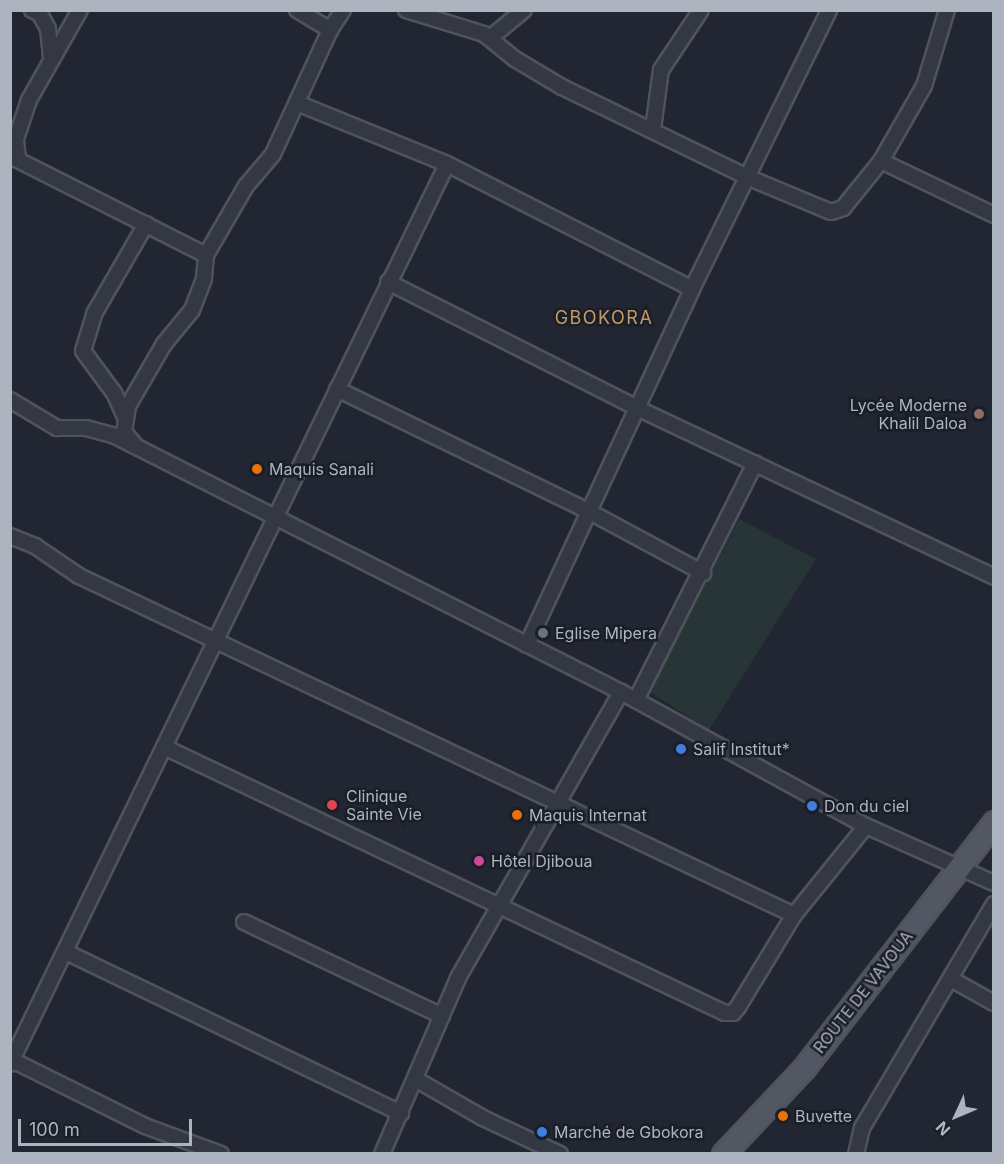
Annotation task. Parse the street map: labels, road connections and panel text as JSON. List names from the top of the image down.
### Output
{
  "streets": {
    "main road": ["ROUTE DE VAVOUA"]
  },
  "districts": ["GBOKORA"],
  "places": [
    "Lycée Moderne Khalil Daloa",
    "Maquis Sanali",
    "Eglise Mipera",
    "Salif Institut*",
    "Clinique Sainte Vie",
    "Don du ciel",
    "Maquis Internat",
    "Hôtel Djiboua",
    "Buvette",
    "Marché de Gbokora"
  ],
  "scale_bar": "100 m",
  "north": "bottom left"
}
